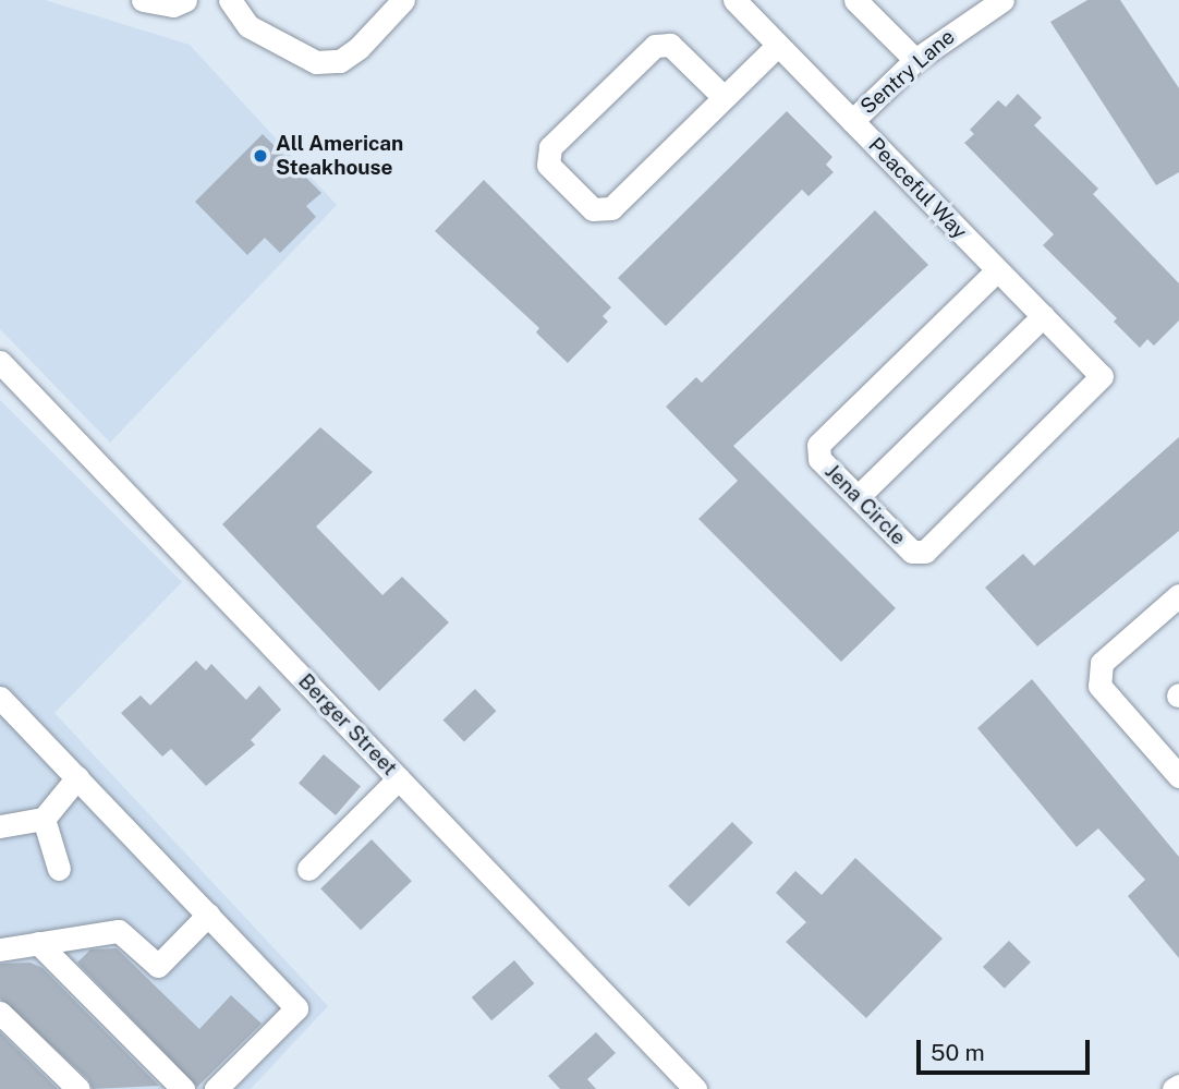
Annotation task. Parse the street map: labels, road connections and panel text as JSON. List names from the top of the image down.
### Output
{
  "streets": {
    "street": [
      "Sentry Lane",
      "Peaceful Way",
      "Jena Circle",
      "Berger Street"
    ]
  },
  "crossings": [
    ["Sentry Lane", "Peaceful Way"],
    ["Peaceful Way", "Jena Circle"]
  ],
  "places": ["All American Steakhouse"],
  "scale_bar": "50 m"
}
